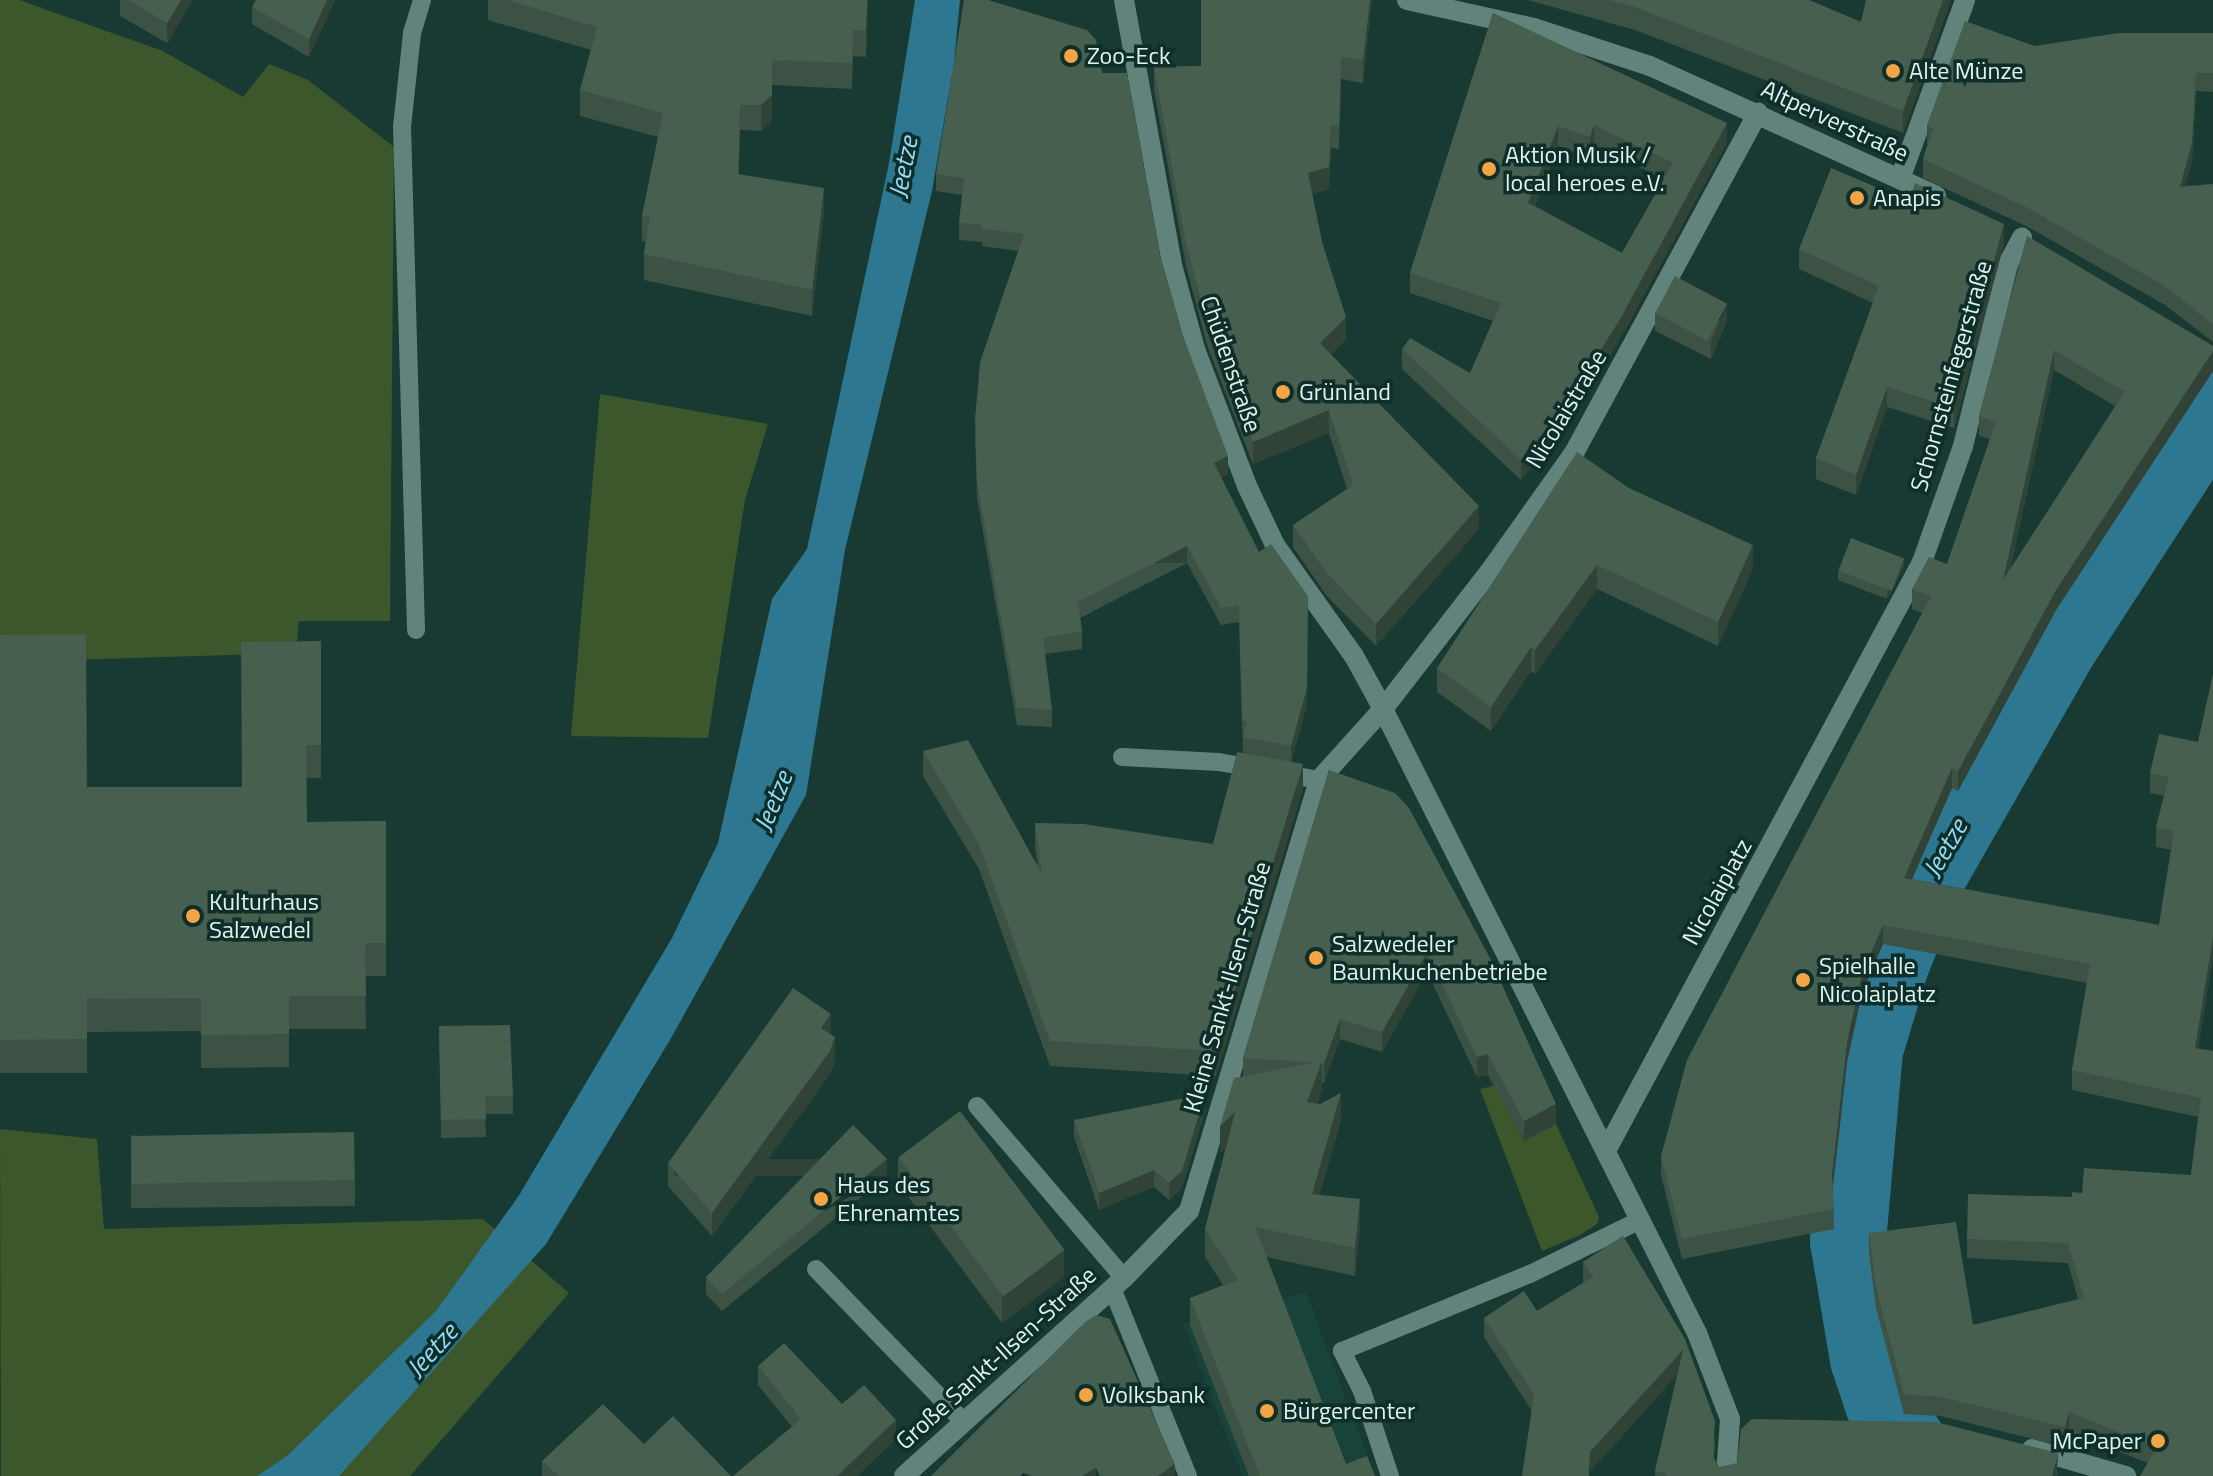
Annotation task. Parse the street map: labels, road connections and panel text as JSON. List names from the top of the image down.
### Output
{
  "streets": {
    "street": [
      "Altperverstraße",
      "Chüdenstraße",
      "Schornsteinfegerstraße",
      "Nicolaistraße",
      "Nicolaiplatz",
      "Kleine Sankt-Ilsen-Straße",
      "Große Sankt-Ilsen-Straße"
    ]
  },
  "crossings": [
    ["Altperverstraße", "Nicolaistraße"],
    ["Chüdenstraße", "Nicolaistraße"],
    ["Chüdenstraße", "Kleine Sankt-Ilsen-Straße"],
    ["Schornsteinfegerstraße", "Nicolaiplatz"],
    ["Nicolaistraße", "Kleine Sankt-Ilsen-Straße"],
    ["Kleine Sankt-Ilsen-Straße", "Große Sankt-Ilsen-Straße"]
  ],
  "water": ["Jeetze"],
  "places": [
    "Zoo-Eck",
    "Alte Münze",
    "Aktion Musik / local heroes e.V.",
    "Anapis",
    "Grünland",
    "Kulturhaus Salzwedel",
    "Salzwedeler Baumkuchenbetriebe",
    "Spielhalle Nicolaiplatz",
    "Haus des Ehrenamtes",
    "Volksbank",
    "Bürgercenter",
    "McPaper"
  ]
}
